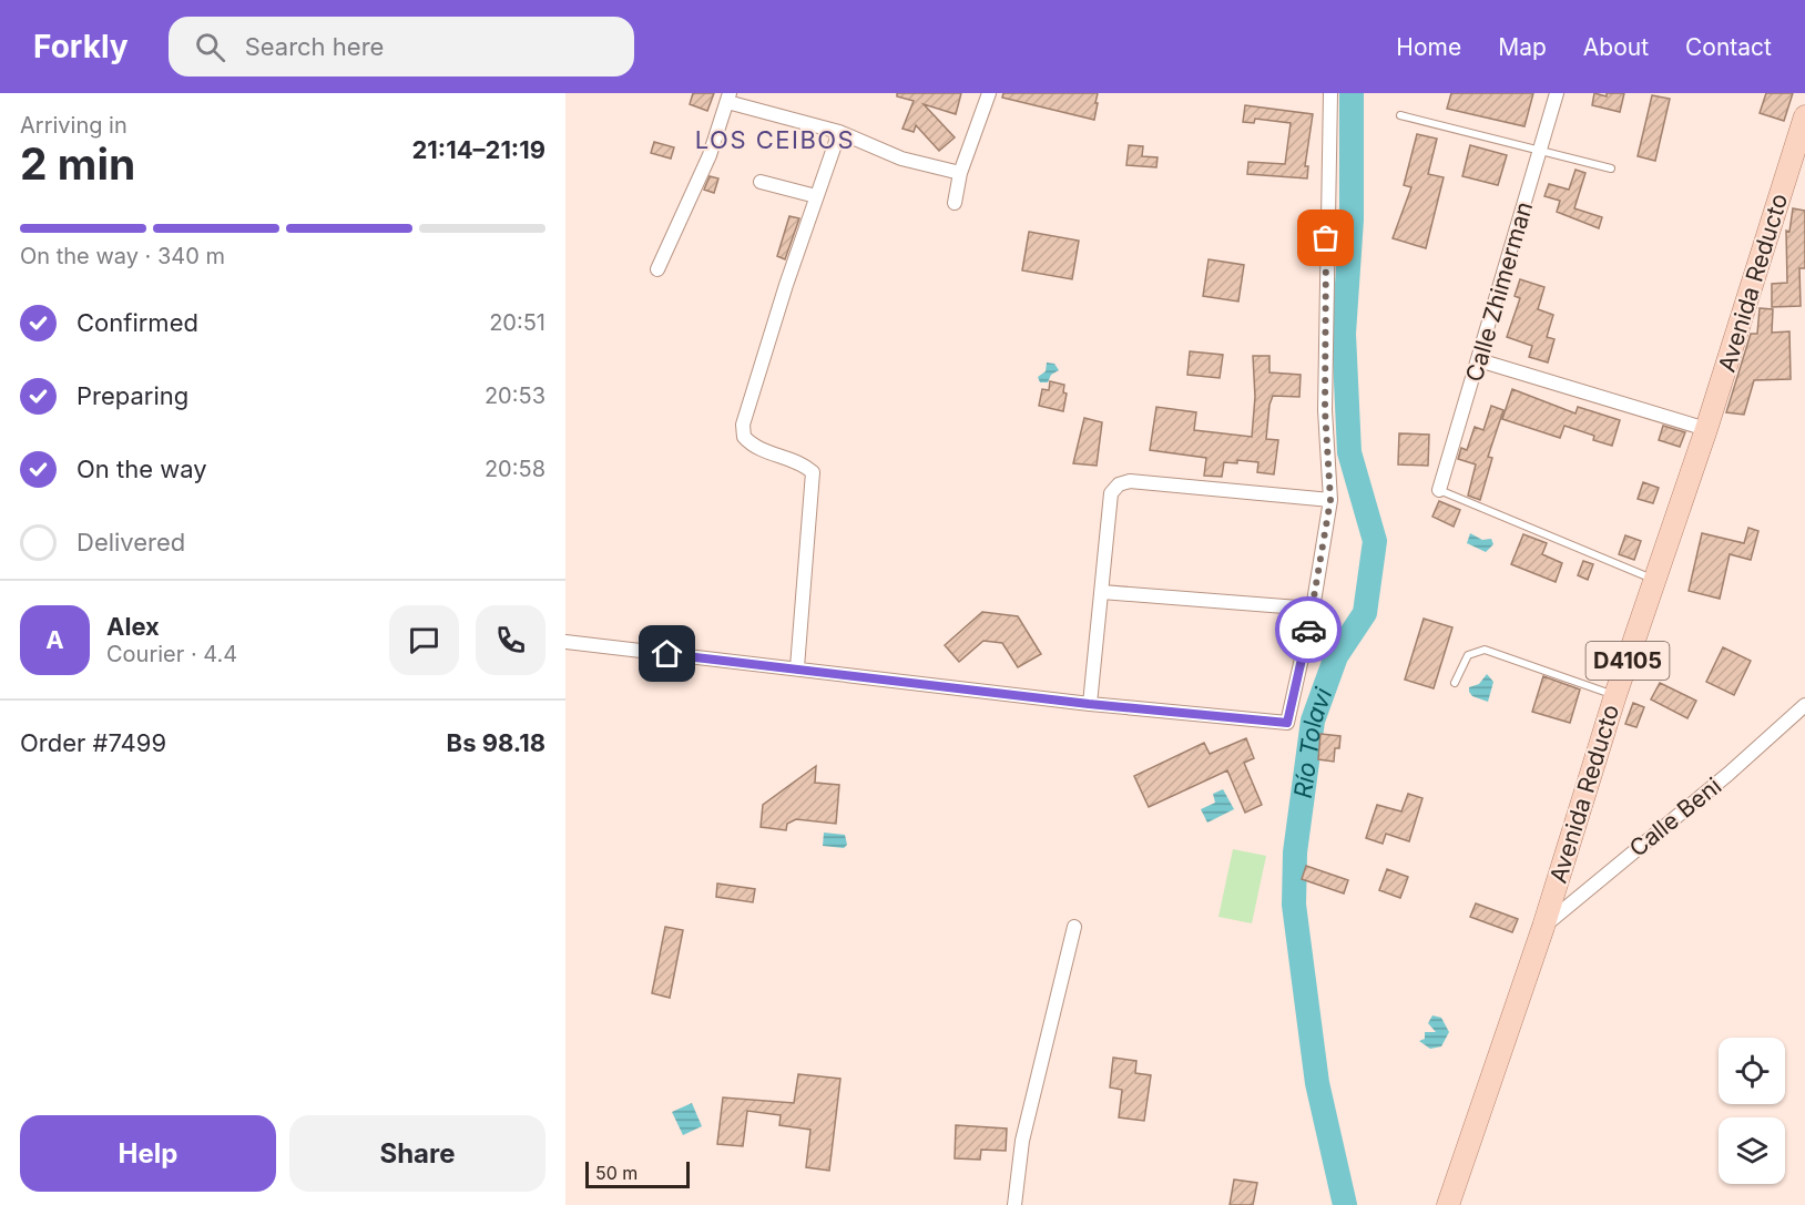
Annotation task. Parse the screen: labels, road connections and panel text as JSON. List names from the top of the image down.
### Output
{
  "streets": {
    "main road": ["Avenida Reducto", "D4105"],
    "street": ["Calle Zhimerman", "Calle Beni"]
  },
  "crossings": [
    ["Avenida Reducto", "Calle Beni"]
  ],
  "districts": ["LOS CEIBOS"],
  "water": ["Río Tolavi"],
  "scale_bar": "50 m",
  "page": {
    "header": "Forkly",
    "search": "Search here",
    "nav": [
      "Home",
      "Map",
      "About",
      "Contact"
    ],
    "heading": ["2 min", "Arriving in", "21:14–21:19"],
    "panel": [
      "Alex",
      "Courier · 4.4",
      "Order #7499",
      "Bs 98.18"
    ],
    "bar": "On the way · 340 m",
    "list": [
      ["Confirmed", "20:51"],
      ["Preparing", "20:53"],
      ["On the way", "20:58"],
      "Delivered"
    ],
    "round": "A",
    "buttons": ["Help", "Share"],
    "scale": "50 m"
  }
}
